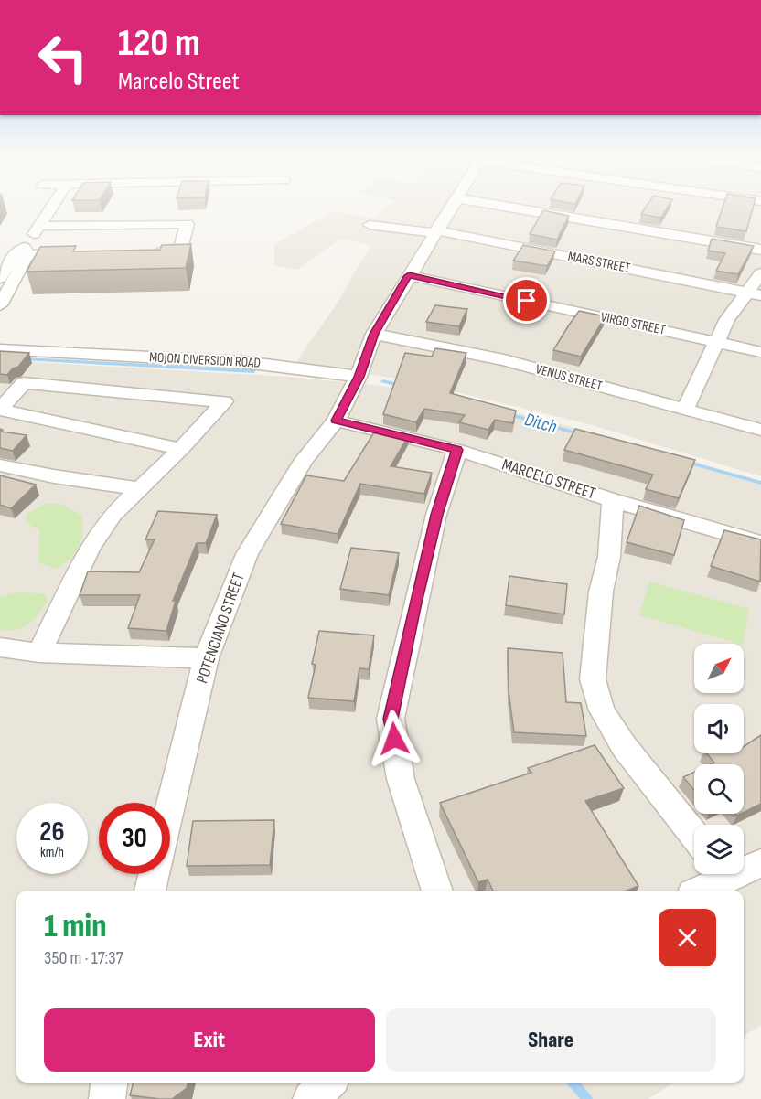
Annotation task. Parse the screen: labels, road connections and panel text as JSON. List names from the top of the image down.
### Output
{
  "streets": {
    "street": [
      "MARS STREET",
      "VIRGO STREET",
      "MOJON DIVERSION ROAD",
      "VENUS STREET",
      "MARCELO STREET",
      "POTENCIANO STREET"
    ]
  },
  "crossings": [
    ["MARCELO STREET", "POTENCIANO STREET"]
  ],
  "water": ["Ditch"],
  "north": "top right",
  "page": {
    "turn": ["120 m", "Marcelo Street"],
    "speed": "26 km/h",
    "limit": "30",
    "heading": ["1 min", "350 m · 17:37"],
    "buttons": ["Exit", "Share"]
  }
}
